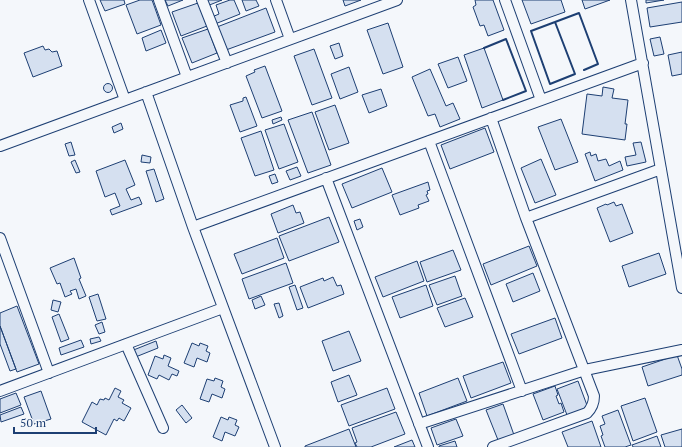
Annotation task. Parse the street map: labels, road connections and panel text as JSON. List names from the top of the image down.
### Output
{
  "scale_bar": "50 m"
}
